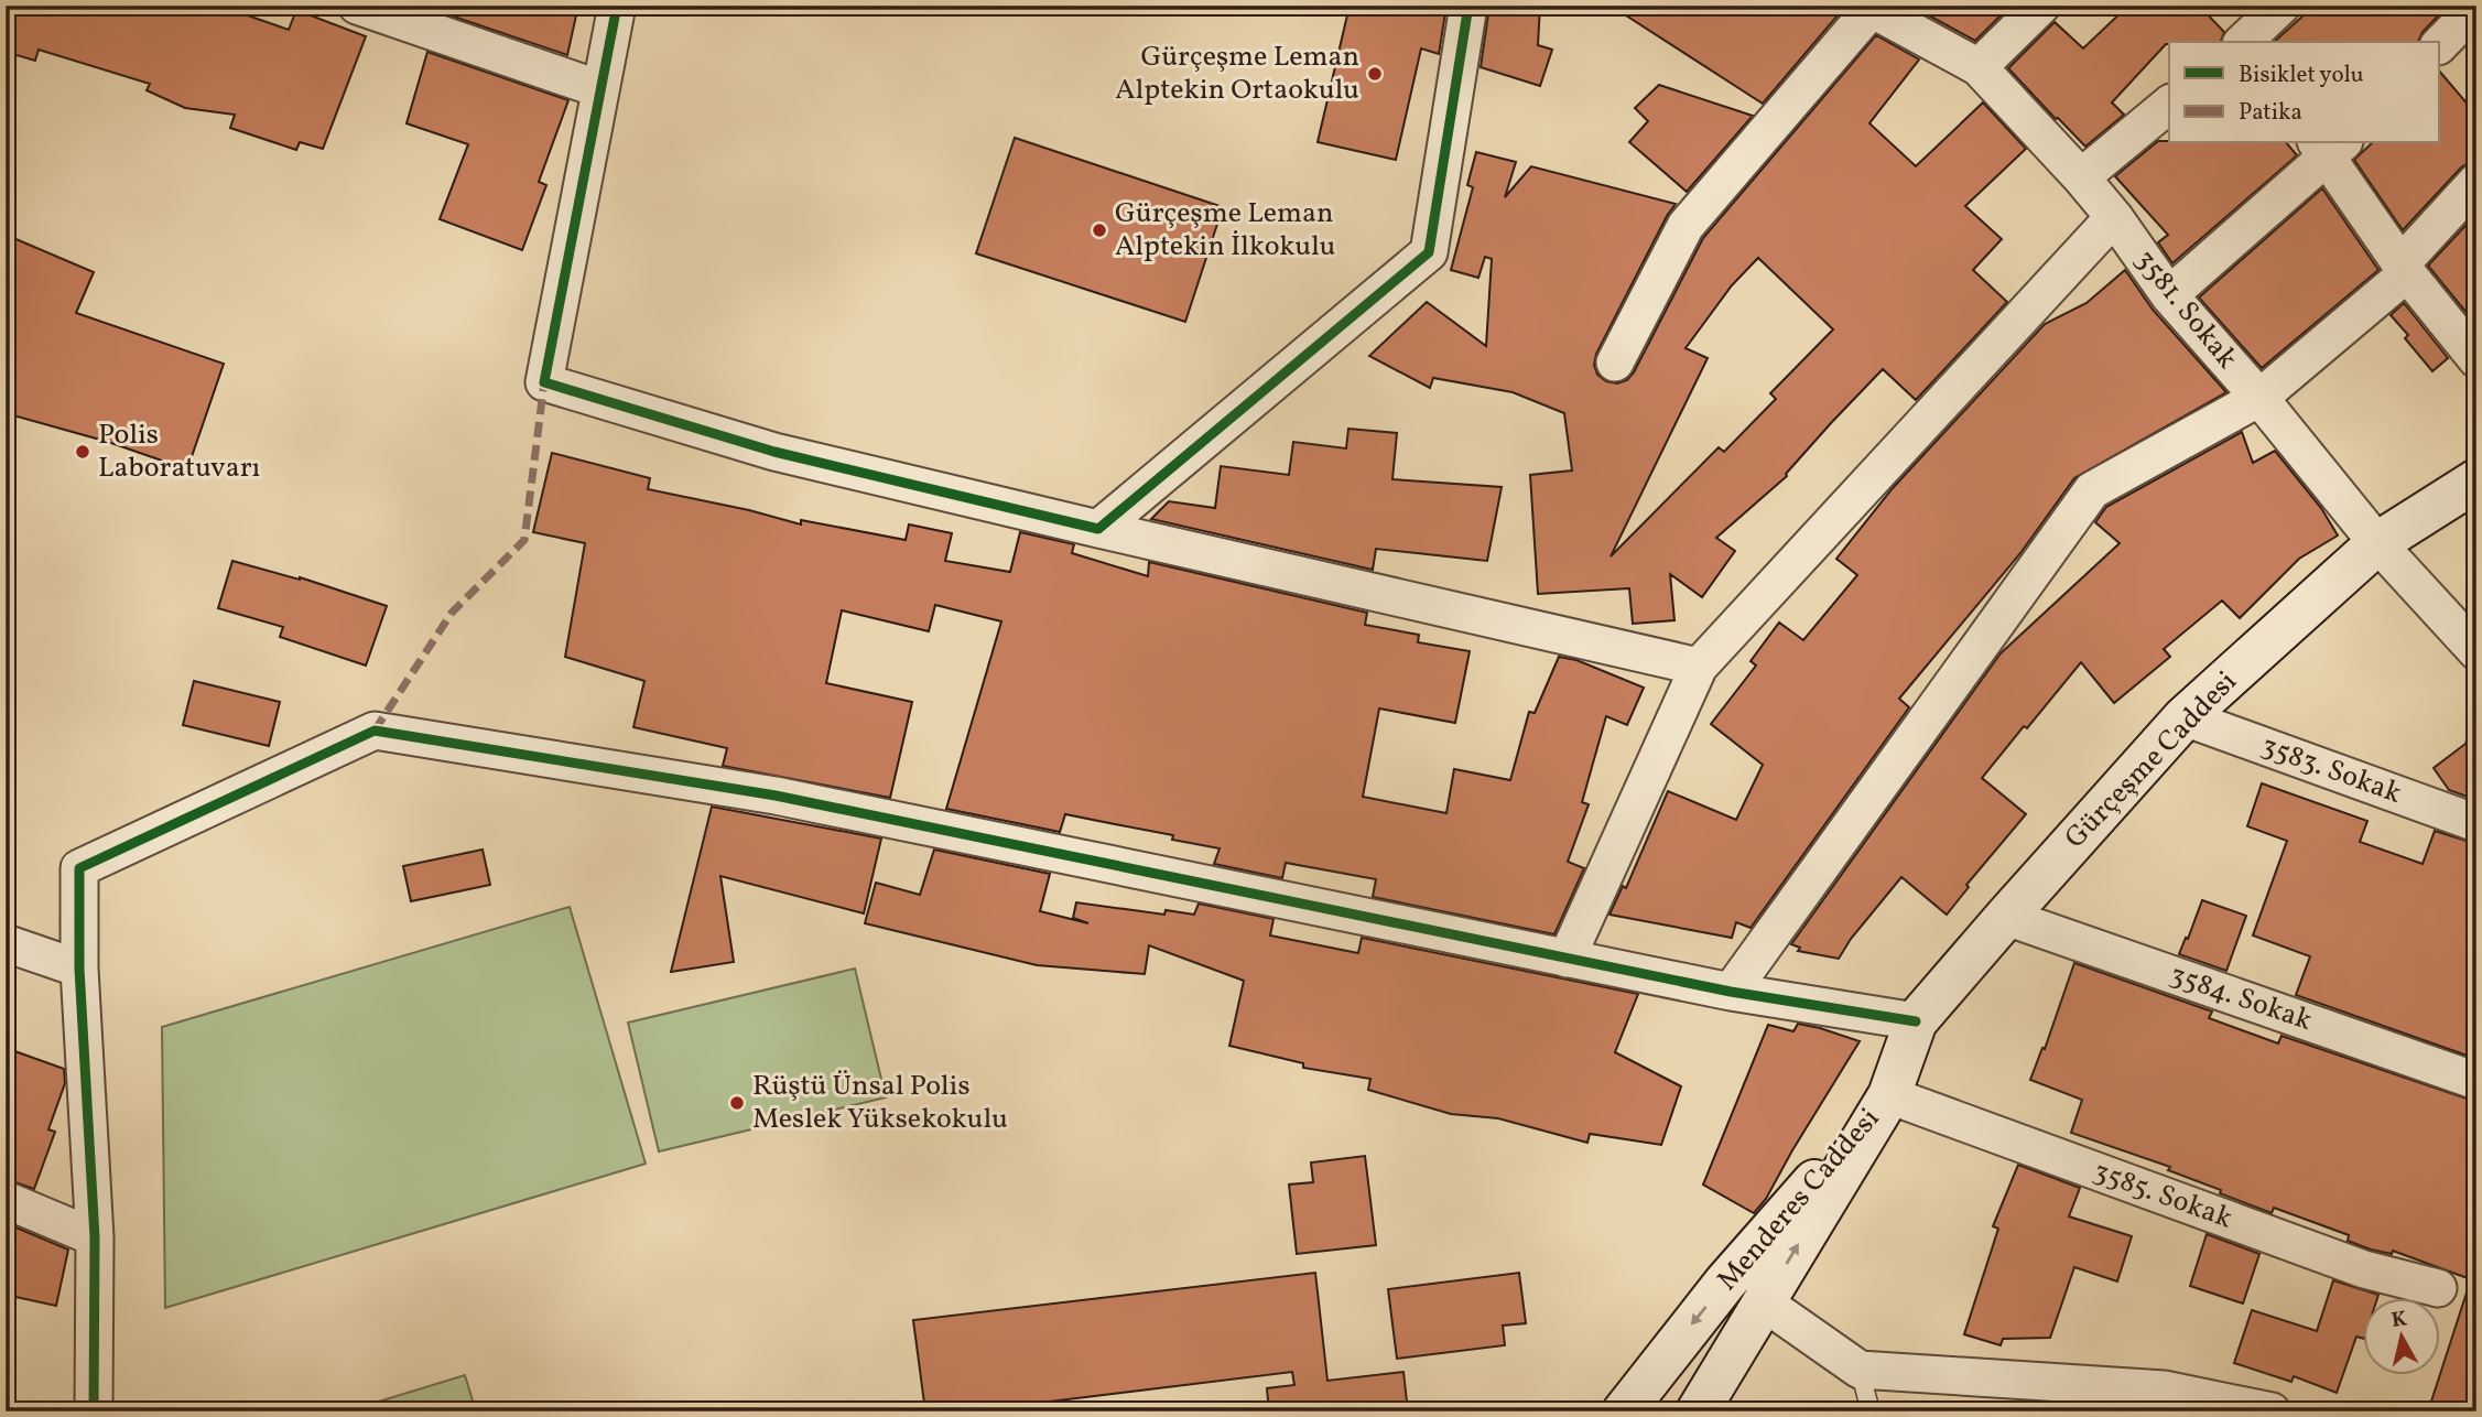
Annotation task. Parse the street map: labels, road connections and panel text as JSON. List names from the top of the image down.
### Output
{
  "streets": {
    "main road": ["Gürçeşme Caddesi", "Menderes Caddesi"],
    "street": [
      "3581. Sokak",
      "3583. Sokak",
      "3584. Sokak",
      "3585. Sokak"
    ]
  },
  "crossings": [
    ["3581. Sokak", "Gürçeşme Caddesi"],
    ["Gürçeşme Caddesi", "3583. Sokak"],
    ["Gürçeşme Caddesi", "3584. Sokak"],
    ["Gürçeşme Caddesi", "3585. Sokak"],
    ["Gürçeşme Caddesi", "Menderes Caddesi"],
    ["3585. Sokak", "Menderes Caddesi"]
  ],
  "places": [
    "Gürçeşme Leman Alptekin Ortaokulu",
    "Gürçeşme Leman Alptekin İlkokulu",
    "Polis Laboratuvarı",
    "Rüştü Ünsal Polis Meslek Yüksekokulu"
  ],
  "legend": ["Bisiklet yolu", "Patika"],
  "north": "top"
}
